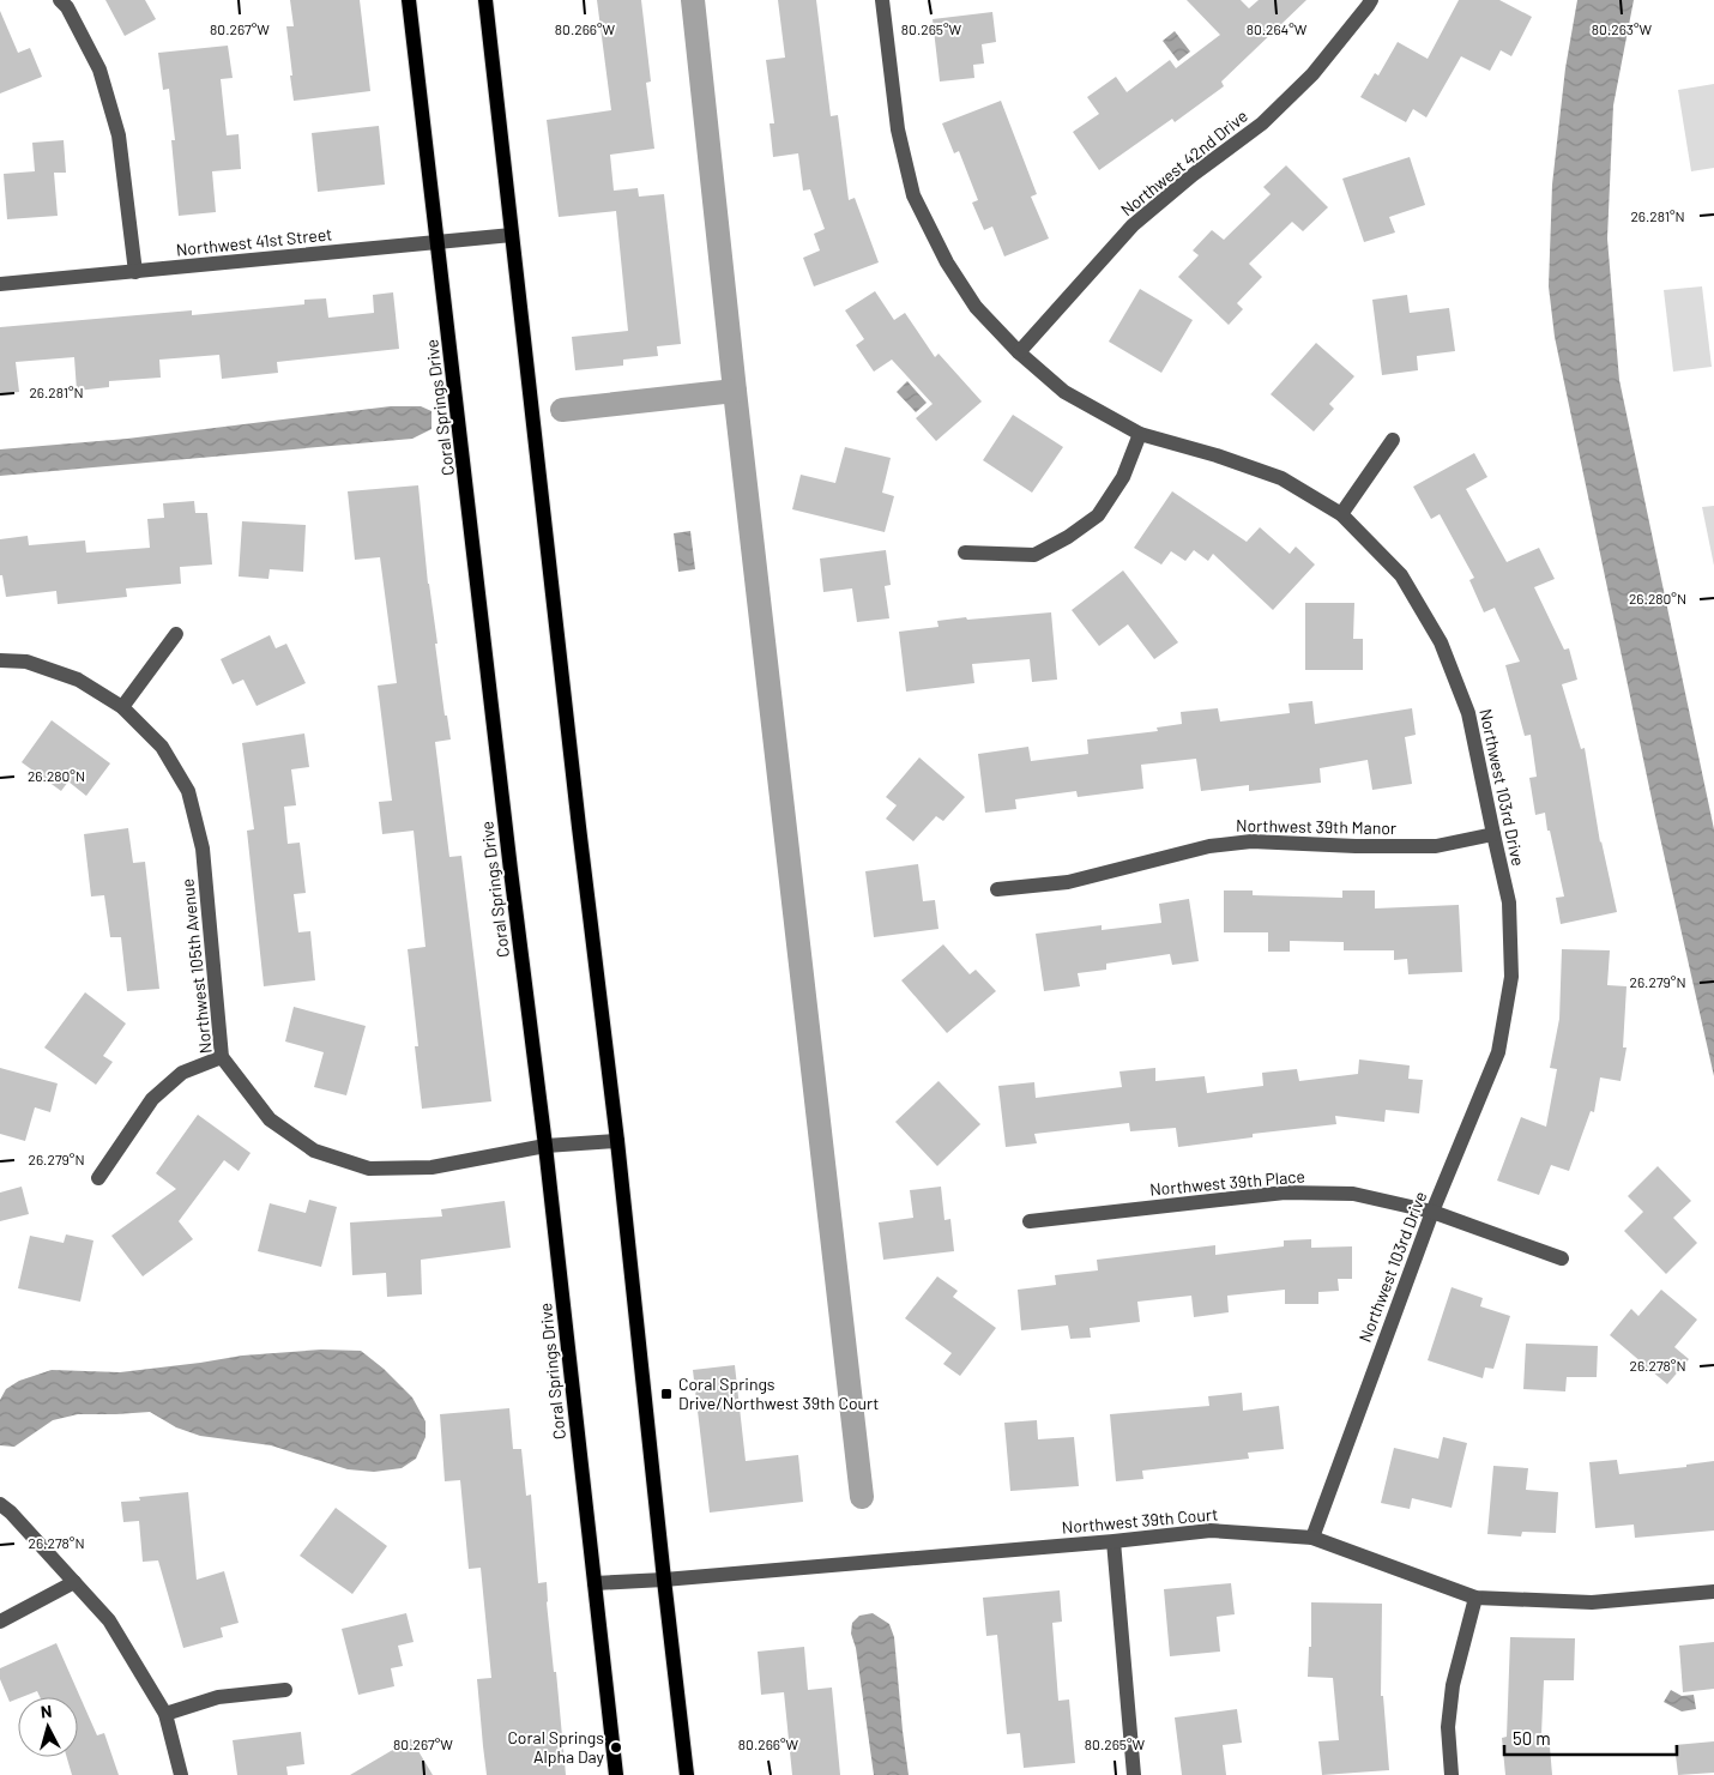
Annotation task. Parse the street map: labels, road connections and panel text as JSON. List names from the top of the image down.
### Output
{
  "streets": {
    "main road": ["Coral Springs Drive"],
    "street": [
      "Northwest 42nd Drive",
      "Northwest 41st Street",
      "Northwest 103rd Drive",
      "Northwest 39th Manor",
      "Northwest 105th Avenue",
      "Northwest 39th Place",
      "Northwest 39th Court"
    ]
  },
  "crossings": [
    ["Northwest 42nd Drive", "Northwest 103rd Drive"],
    ["Northwest 41st Street", "Coral Springs Drive"],
    ["Coral Springs Drive", "Northwest 105th Avenue"],
    ["Coral Springs Drive", "Northwest 39th Court"],
    ["Northwest 103rd Drive", "Northwest 39th Manor"],
    ["Northwest 103rd Drive", "Northwest 39th Place"],
    ["Northwest 103rd Drive", "Northwest 39th Court"]
  ],
  "places": {
    "transit": ["Coral Springs Drive/Northwest 39th Court"],
    "other": ["Coral Springs Alpha Day"]
  },
  "scale_bar": "50 m",
  "north": "top",
  "coordinates": [
    "80.267°W",
    "80.266°W",
    "80.265°W",
    "80.264°W",
    "80.263°W",
    "26.281°N",
    "26.280°N",
    "26.279°N",
    "26.278°N"
  ]
}
